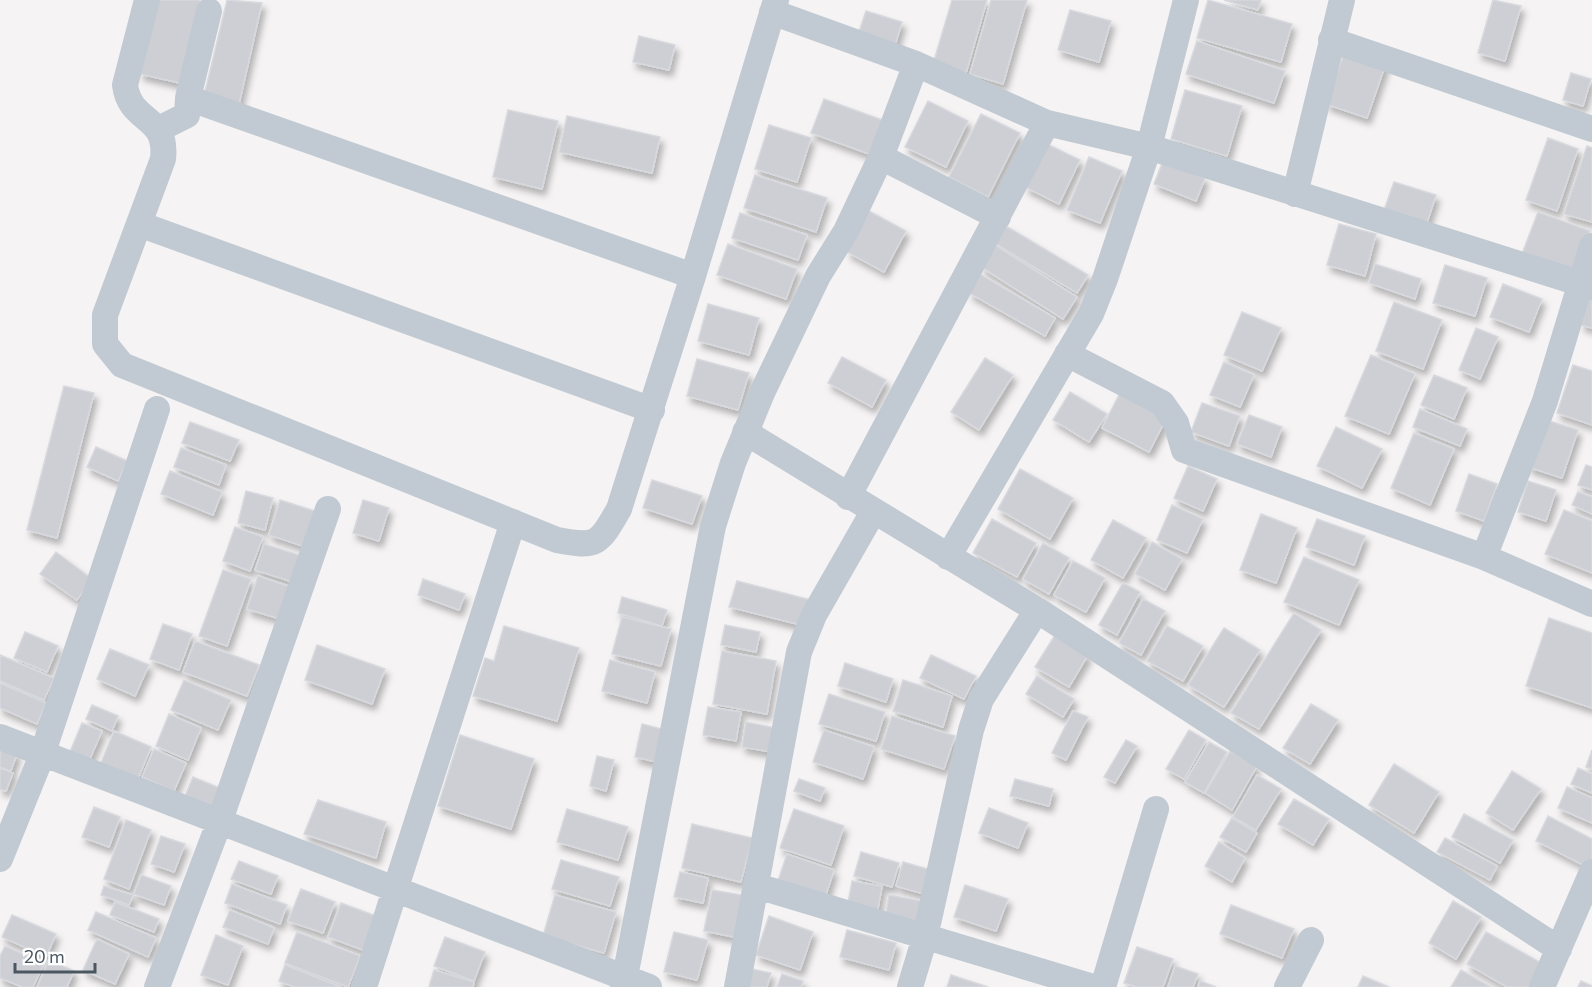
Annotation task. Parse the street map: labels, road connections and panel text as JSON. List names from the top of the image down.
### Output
{
  "scale_bar": "20 m"
}
